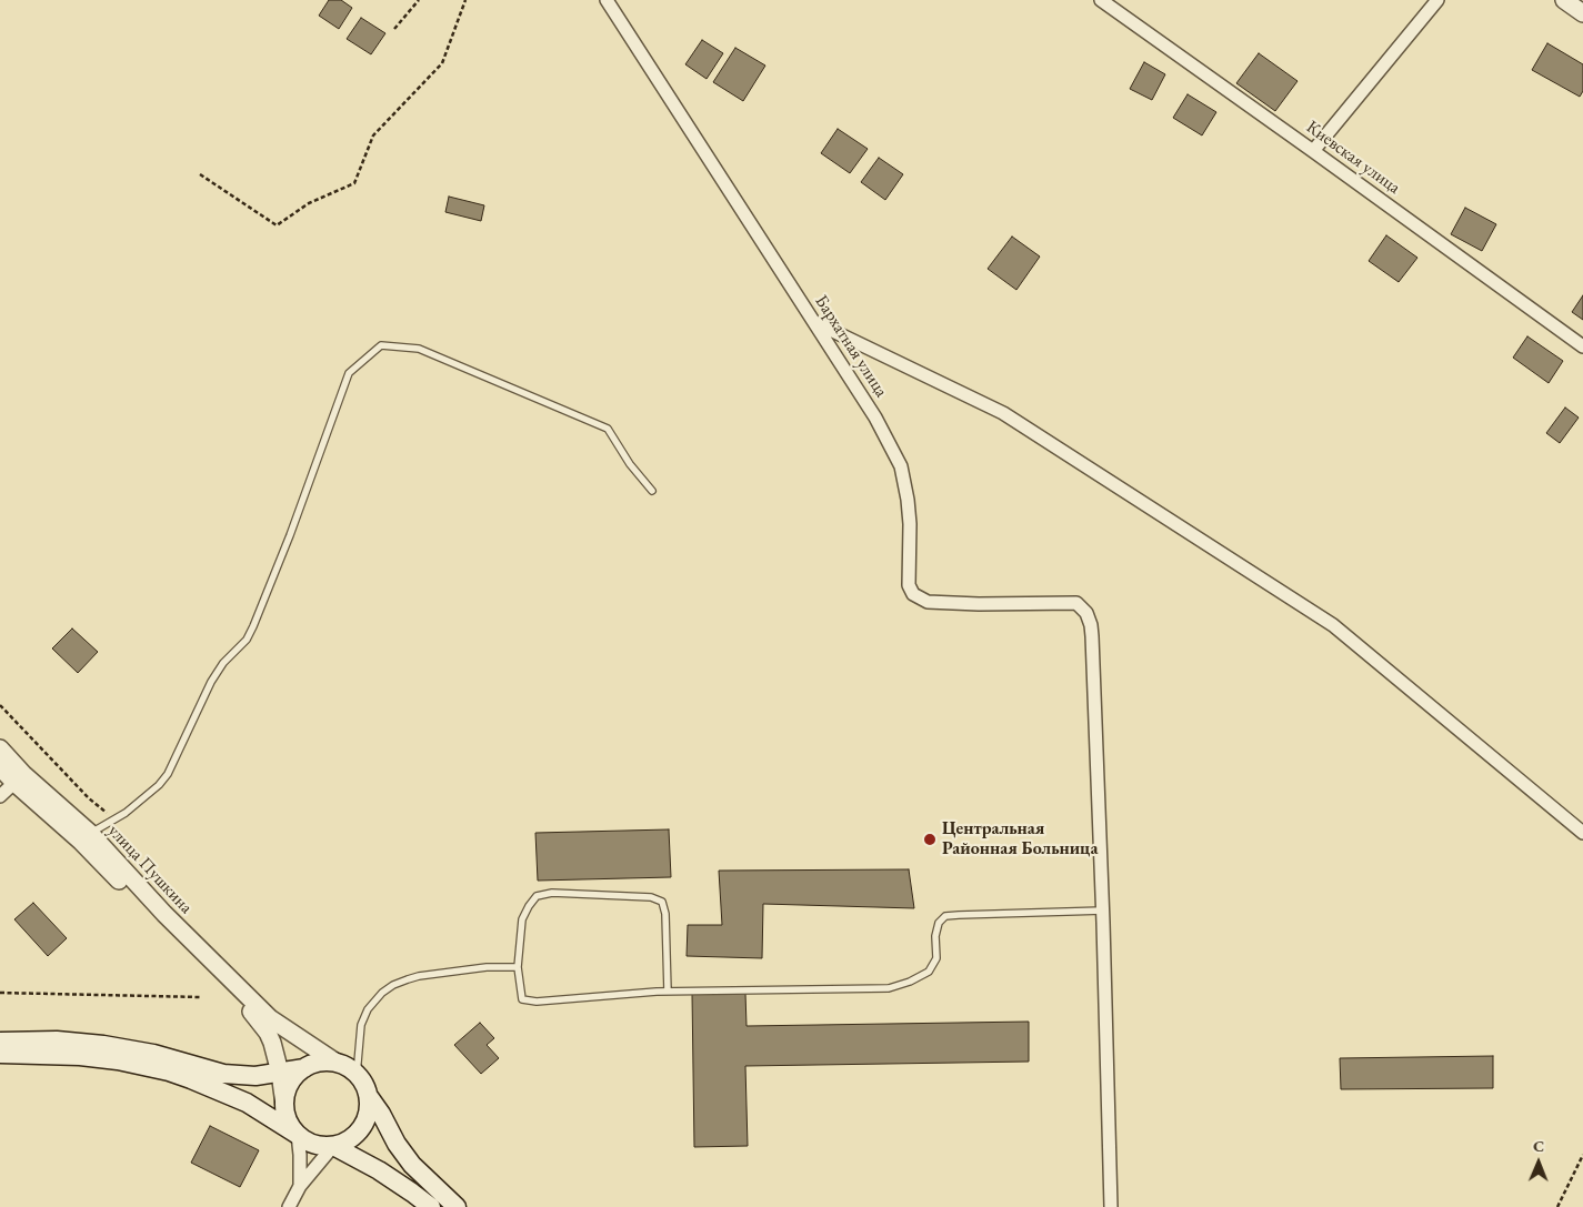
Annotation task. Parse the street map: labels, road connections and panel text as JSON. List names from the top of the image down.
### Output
{
  "streets": {
    "street": ["Киевская улица", "Бархатная улица", "улица Пушкина"]
  },
  "places": ["Центральная Районная Больница"],
  "north": "top"
}
